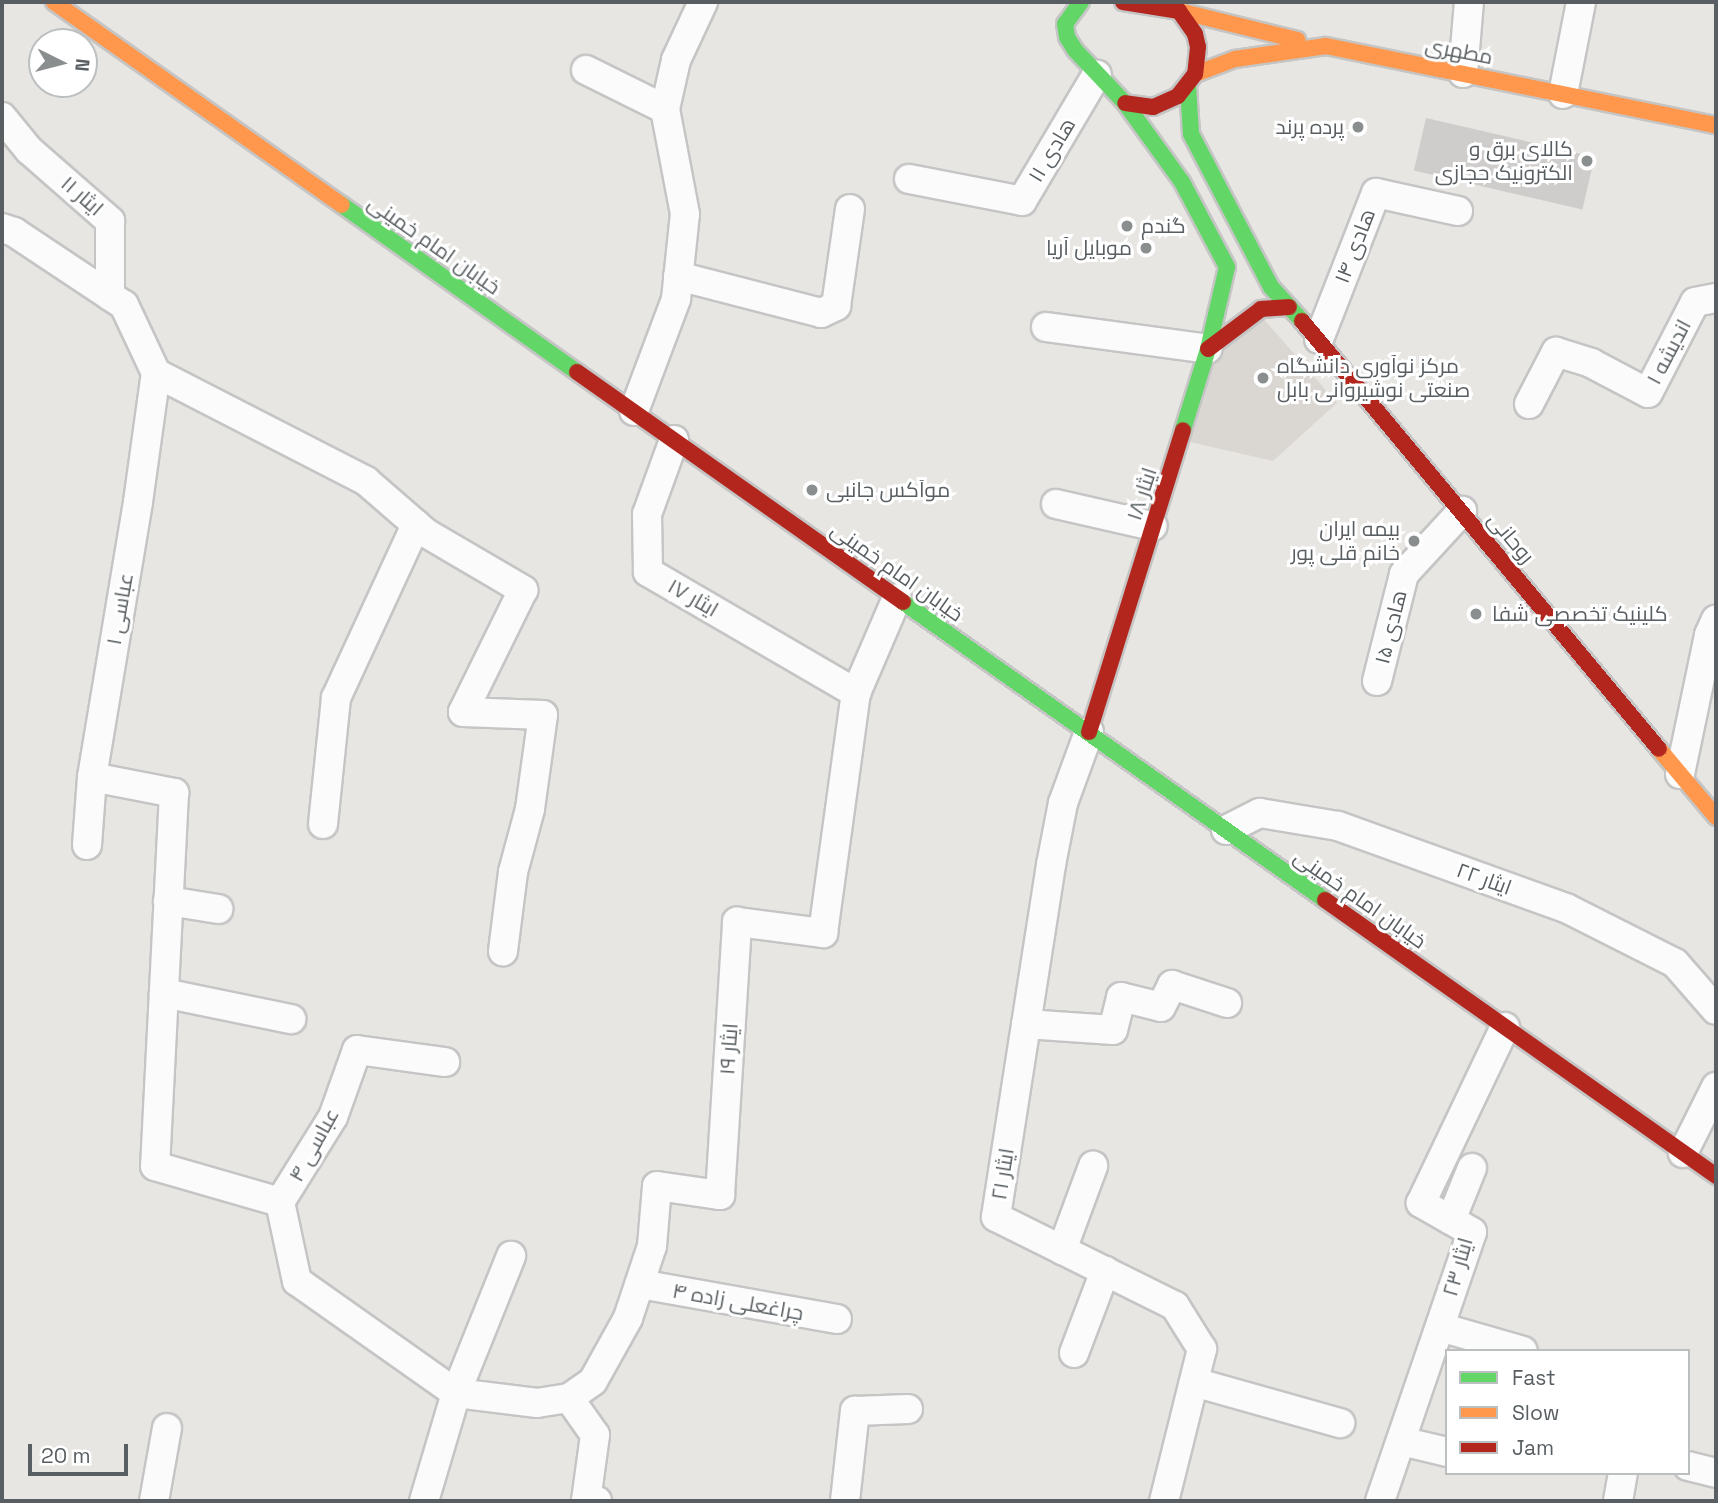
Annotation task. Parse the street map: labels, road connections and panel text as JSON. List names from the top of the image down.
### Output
{
  "streets": {
    "main road": [
      "مطهری",
      "خیابان امام خمینی",
      "ایثار ۱۸",
      "روحانی"
    ],
    "street": [
      "هادی ۱۱",
      "ایثار ۱۱",
      "هادی ۱۴",
      "اندیشه ۱",
      "ایثار ۱۷",
      "عباسی ۱",
      "هادی ۱۵",
      "ایثار ۲۲",
      "ایثار ١٩",
      "عباسی ۴",
      "ایثار ۲۱",
      "ایثار ۲۳",
      "چراغعلی زاده ۴"
    ]
  },
  "crossings": [
    ["مطهری", "ایثار ۱۸"],
    ["مطهری", "روحانی"],
    ["خیابان امام خمینی", "ایثار ۱۸"],
    ["خیابان امام خمینی", "ایثار ۱۷"],
    ["خیابان امام خمینی", "ایثار ۲۲"],
    ["خیابان امام خمینی", "ایثار ١٩"],
    ["خیابان امام خمینی", "ایثار ۲۱"],
    ["خیابان امام خمینی", "ایثار ۲۳"],
    ["هادی ۱۴", "روحانی"],
    ["ایثار ۱۸", "ایثار ۲۱"],
    ["روحانی", "هادی ۱۵"],
    ["ایثار ۱۷", "ایثار ١٩"],
    ["ایثار ١٩", "چراغعلی زاده ۴"]
  ],
  "places": [
    "پرده پرند",
    "کالای برق و الکترونیک حجازی",
    "گندم",
    "موبایل آریا",
    "مرکز نوآوری دانشگاه صنعتی نوشیروانی بابل",
    "مواَکس جانبی",
    "بیمه ایران خانم قلی پور",
    "کلینیک تخصصی شفا"
  ],
  "legend": ["Fast", "Slow", "Jam"],
  "scale_bar": "20 m",
  "north": "right"
}
